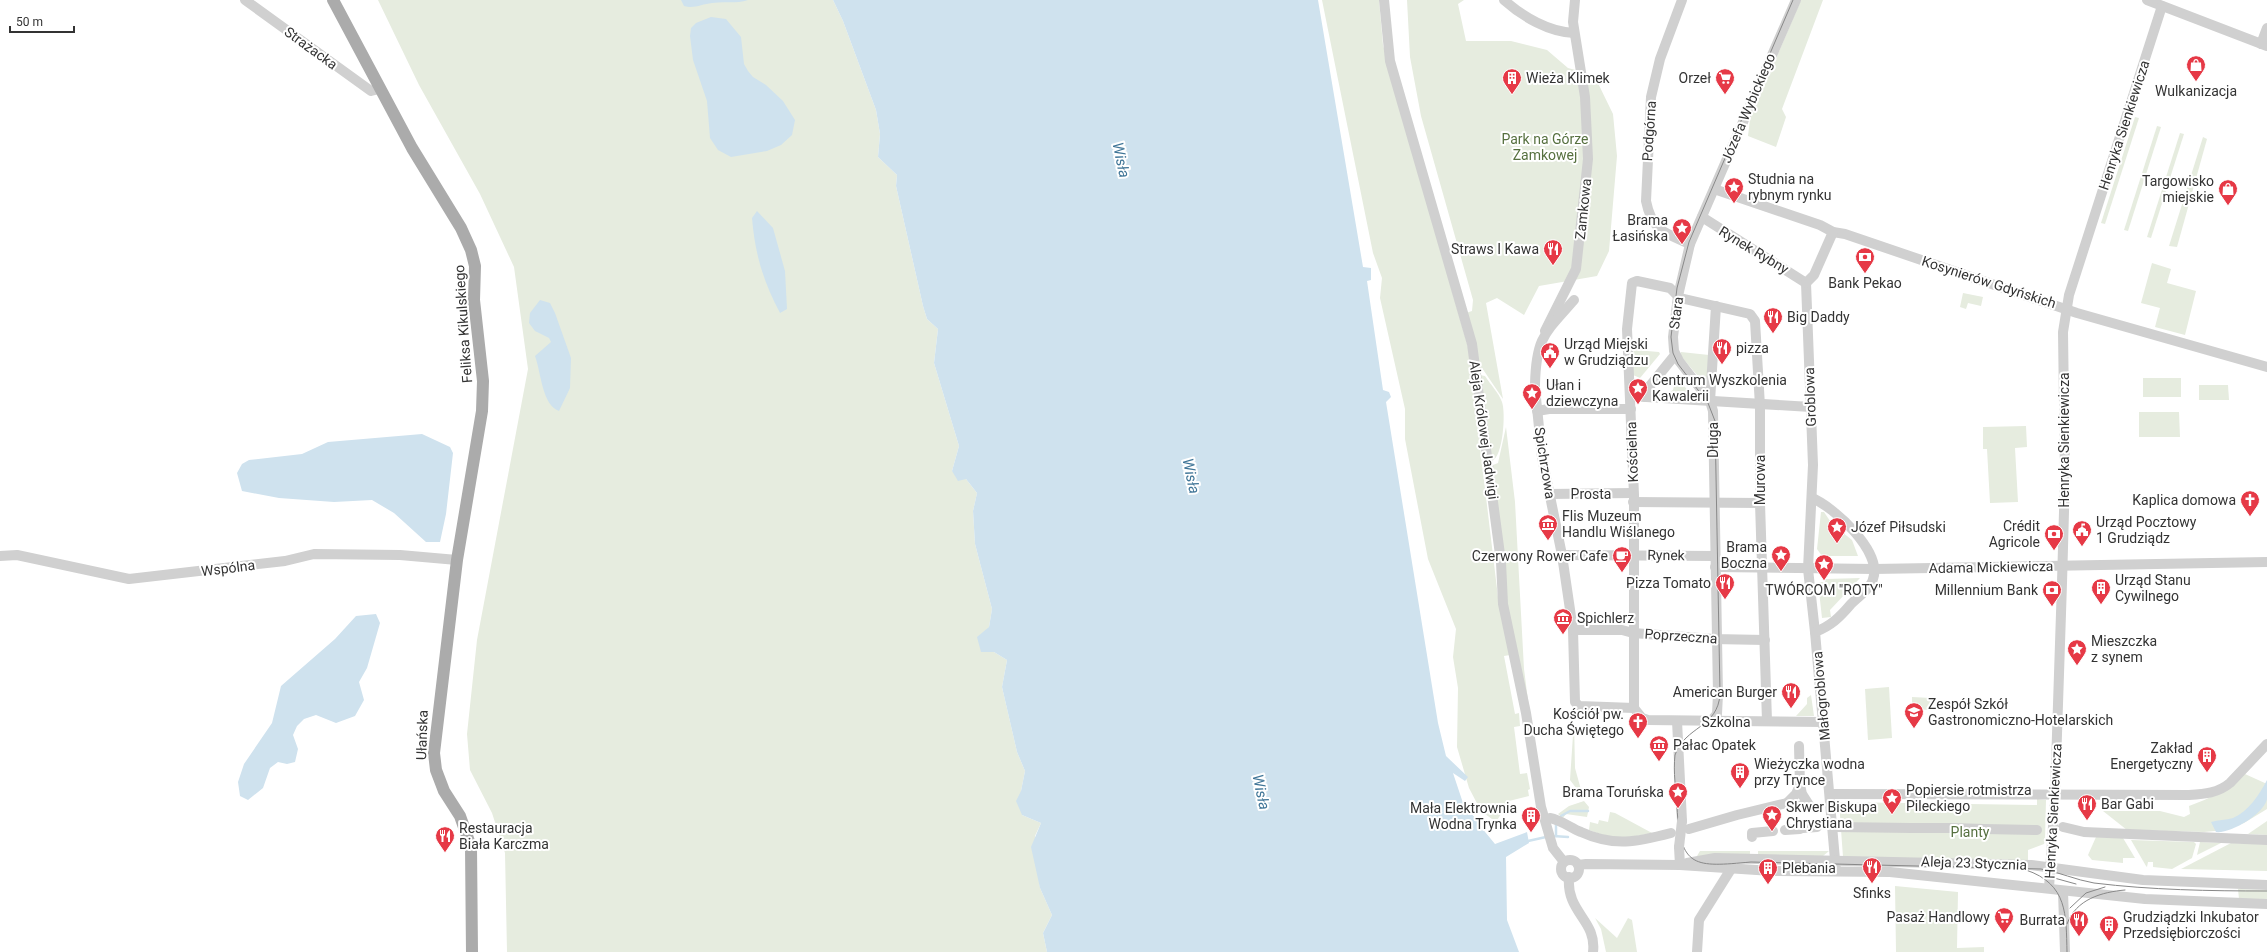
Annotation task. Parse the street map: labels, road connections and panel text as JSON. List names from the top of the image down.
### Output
{
  "streets": {
    "main road": ["Feliksa Kikulskiego", "Ułańska"],
    "street": [
      "Strażacka",
      "Józefa Wybickiego",
      "Henryka Sienkiewicza",
      "Podgórna",
      "Zamkowa",
      "Rynek Rybny",
      "Kosynierów Gdyńskich",
      "Stara",
      "Groblowa",
      "Aleja Królowej Jadwigi",
      "Długa",
      "Kościelna",
      "Spichrzowa",
      "Murowa",
      "Prosta",
      "Rynek",
      "Adama Mickiewicza",
      "Wspólna",
      "Poprzeczna",
      "Małogroblowa",
      "Szkolna",
      "Aleja 23 Stycznia"
    ]
  },
  "crossings": [
    ["Strażacka", "Feliksa Kikulskiego"],
    ["Józefa Wybickiego", "Rynek Rybny"],
    ["Józefa Wybickiego", "Kosynierów Gdyńskich"],
    ["Józefa Wybickiego", "Stara"],
    ["Henryka Sienkiewicza", "Kosynierów Gdyńskich"],
    ["Henryka Sienkiewicza", "Adama Mickiewicza"],
    ["Henryka Sienkiewicza", "Aleja 23 Stycznia"],
    ["Podgórna", "Stara"],
    ["Zamkowa", "Spichrzowa"],
    ["Rynek Rybny", "Stara"],
    ["Rynek Rybny", "Groblowa"],
    ["Stara", "Murowa"],
    ["Feliksa Kikulskiego", "Wspólna"],
    ["Feliksa Kikulskiego", "Ułańska"],
    ["Groblowa", "Adama Mickiewicza"],
    ["Groblowa", "Małogroblowa"],
    ["Aleja Królowej Jadwigi", "Aleja 23 Stycznia"],
    ["Długa", "Murowa"],
    ["Kościelna", "Murowa"],
    ["Kościelna", "Prosta"],
    ["Kościelna", "Rynek"],
    ["Spichrzowa", "Prosta"],
    ["Spichrzowa", "Poprzeczna"],
    ["Spichrzowa", "Szkolna"],
    ["Murowa", "Adama Mickiewicza"],
    ["Murowa", "Poprzeczna"],
    ["Murowa", "Szkolna"],
    ["Prosta", "Rynek"],
    ["Rynek", "Adama Mickiewicza"],
    ["Adama Mickiewicza", "Małogroblowa"],
    ["Wspólna", "Ułańska"],
    ["Małogroblowa", "Szkolna"],
    ["Małogroblowa", "Aleja 23 Stycznia"]
  ],
  "water": ["Wisła"],
  "parks": ["Park na Górze Zamkowej", "Planty"],
  "places": {
    "shop": ["Wulkanizacja", "Targowisko miejskie"],
    "building": [
      "Wieża Klimek",
      "Urząd Stanu Cywilnego",
      "Zakład Energetyczny",
      "Wieżyczka wodna przy Trynce",
      "Mała Elektrownia Wodna Trynka",
      "Plebania",
      "Grudziądzki Inkubator Przedsiębiorczości"
    ],
    "supermarket": ["Orzeł", "Pasaż Handlowy"],
    "place": [
      "Studnia na rybnym rynku",
      "Brama Łasińska",
      "Centrum Wyszkolenia Kawalerii",
      "Ułan i dziewczyna",
      "Józef Piłsudski",
      "Brama Boczna",
      "TWÓRCOM \"ROTY\"",
      "Mieszczka z synem",
      "Brama Toruńska",
      "Popiersie rotmistrza Pileckiego",
      "Skwer Biskupa Chrystiana"
    ],
    "restaurant": [
      "Straws I Kawa",
      "Big Daddy",
      "pizza",
      "Pizza Tomato",
      "American Burger",
      "Bar Gabi",
      "Restauracja Biała Karczma",
      "Sfinks",
      "Burrata"
    ],
    "bank": ["Bank Pekao", "Crédit Agricole", "Millennium Bank"],
    "public building": ["Urząd Miejski w Grudziądzu", "Urząd Pocztowy 1 Grudziądz"],
    "church": ["Kaplica domowa", "Kościół pw. Ducha Świętego"],
    "museum": ["Flis Muzeum Handlu Wiślanego", "Spichlerz", "Pałac Opatek"],
    "cafe": ["Czerwony Rower Cafe"],
    "school or university": ["Zespół Szkół Gastronomiczno-Hotelarskich"]
  },
  "scale_bar": "50 m"
}
